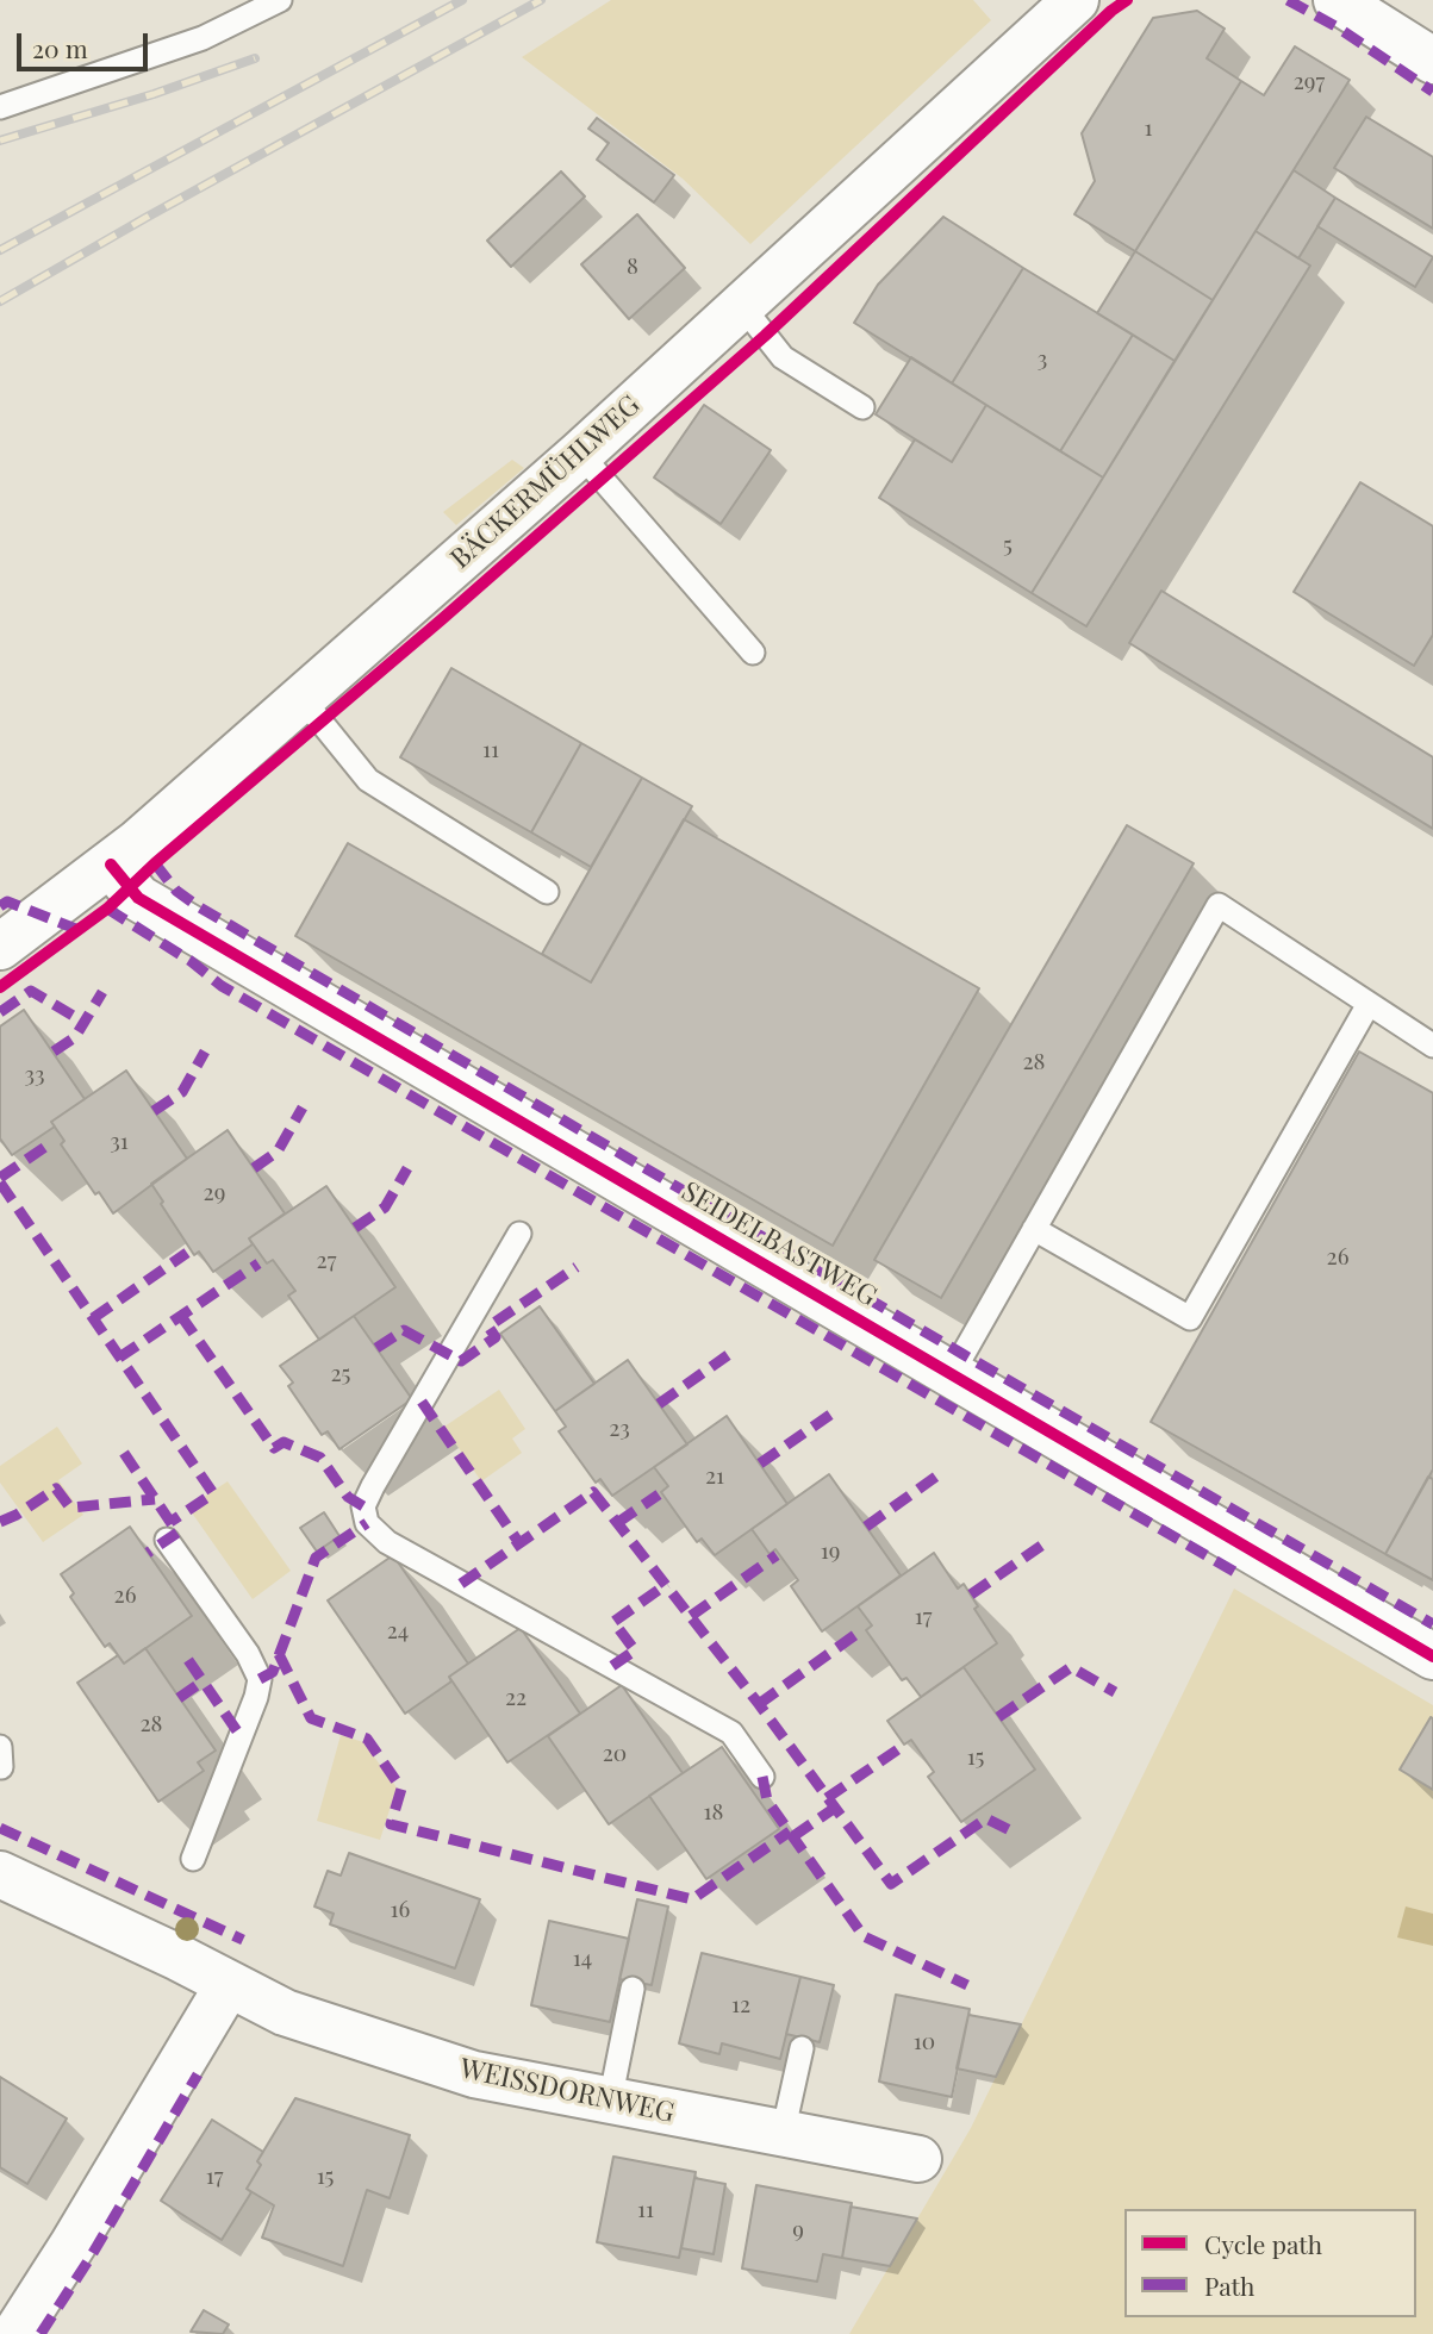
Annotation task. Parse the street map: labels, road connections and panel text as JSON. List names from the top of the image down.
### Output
{
  "streets": {
    "street": ["BÄCKERMÜHLWEG", "SEIDELBASTWEG", "WEISSDORNWEG"]
  },
  "crossings": [
    ["BÄCKERMÜHLWEG", "SEIDELBASTWEG"]
  ],
  "house_numbers": [
    "297",
    "1",
    "8",
    "3",
    "5",
    "11",
    "28",
    "33",
    "31",
    "29",
    "26",
    "27",
    "25",
    "23",
    "21",
    "19",
    "26",
    "17",
    "24",
    "22",
    "28",
    "20",
    "15",
    "18",
    "16",
    "14",
    "12",
    "10",
    "17",
    "15",
    "11",
    "9"
  ],
  "legend": ["Cycle path", "Path"],
  "scale_bar": "20 m"
}
